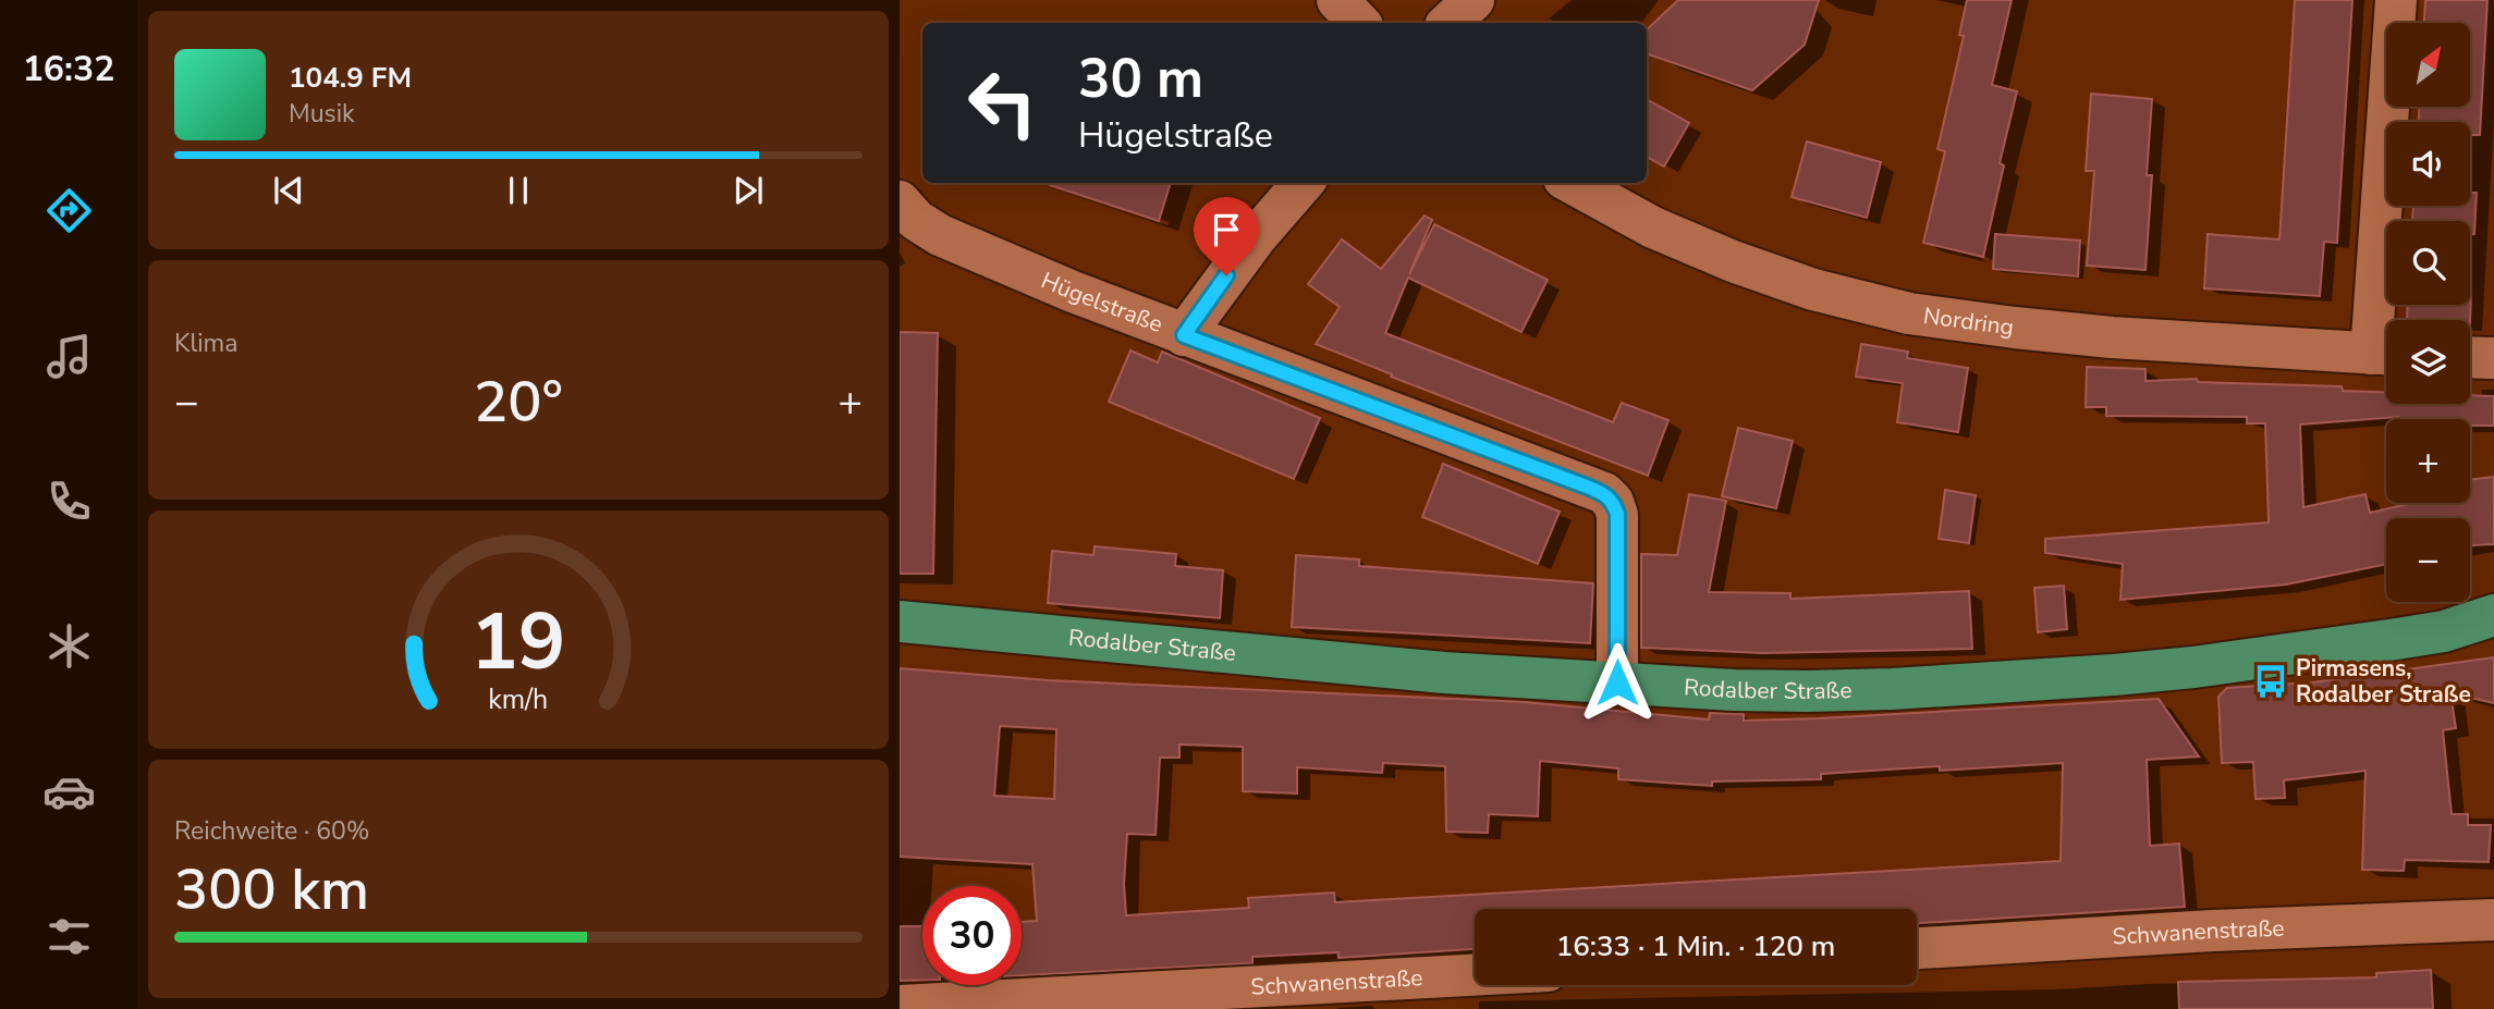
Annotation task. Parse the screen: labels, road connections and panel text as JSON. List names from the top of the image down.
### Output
{
  "streets": {
    "main road": ["Rodalber Straße"],
    "street": ["Hügelstraße", "Nordring", "Schwanenstraße"]
  },
  "crossings": [
    ["Hügelstraße", "Rodalber Straße"]
  ],
  "places": {
    "bus stop": ["Pirmasens, Rodalber Straße"]
  },
  "north": "top right",
  "page": {
    "tabs": "16:32",
    "map_buttons": ["+", "−"],
    "turn": ["30 m", "Hügelstraße"],
    "song": ["104.9 FM", "Musik"],
    "tile": [
      "Klima",
      ["Reichweite · 60%", "300 km"]
    ],
    "heat": ["−", "20°", "+"],
    "limit": "30",
    "trip": "16:33 · 1 Min. · 120 m",
    "gauge": ["19", "km/h"]
  }
}
